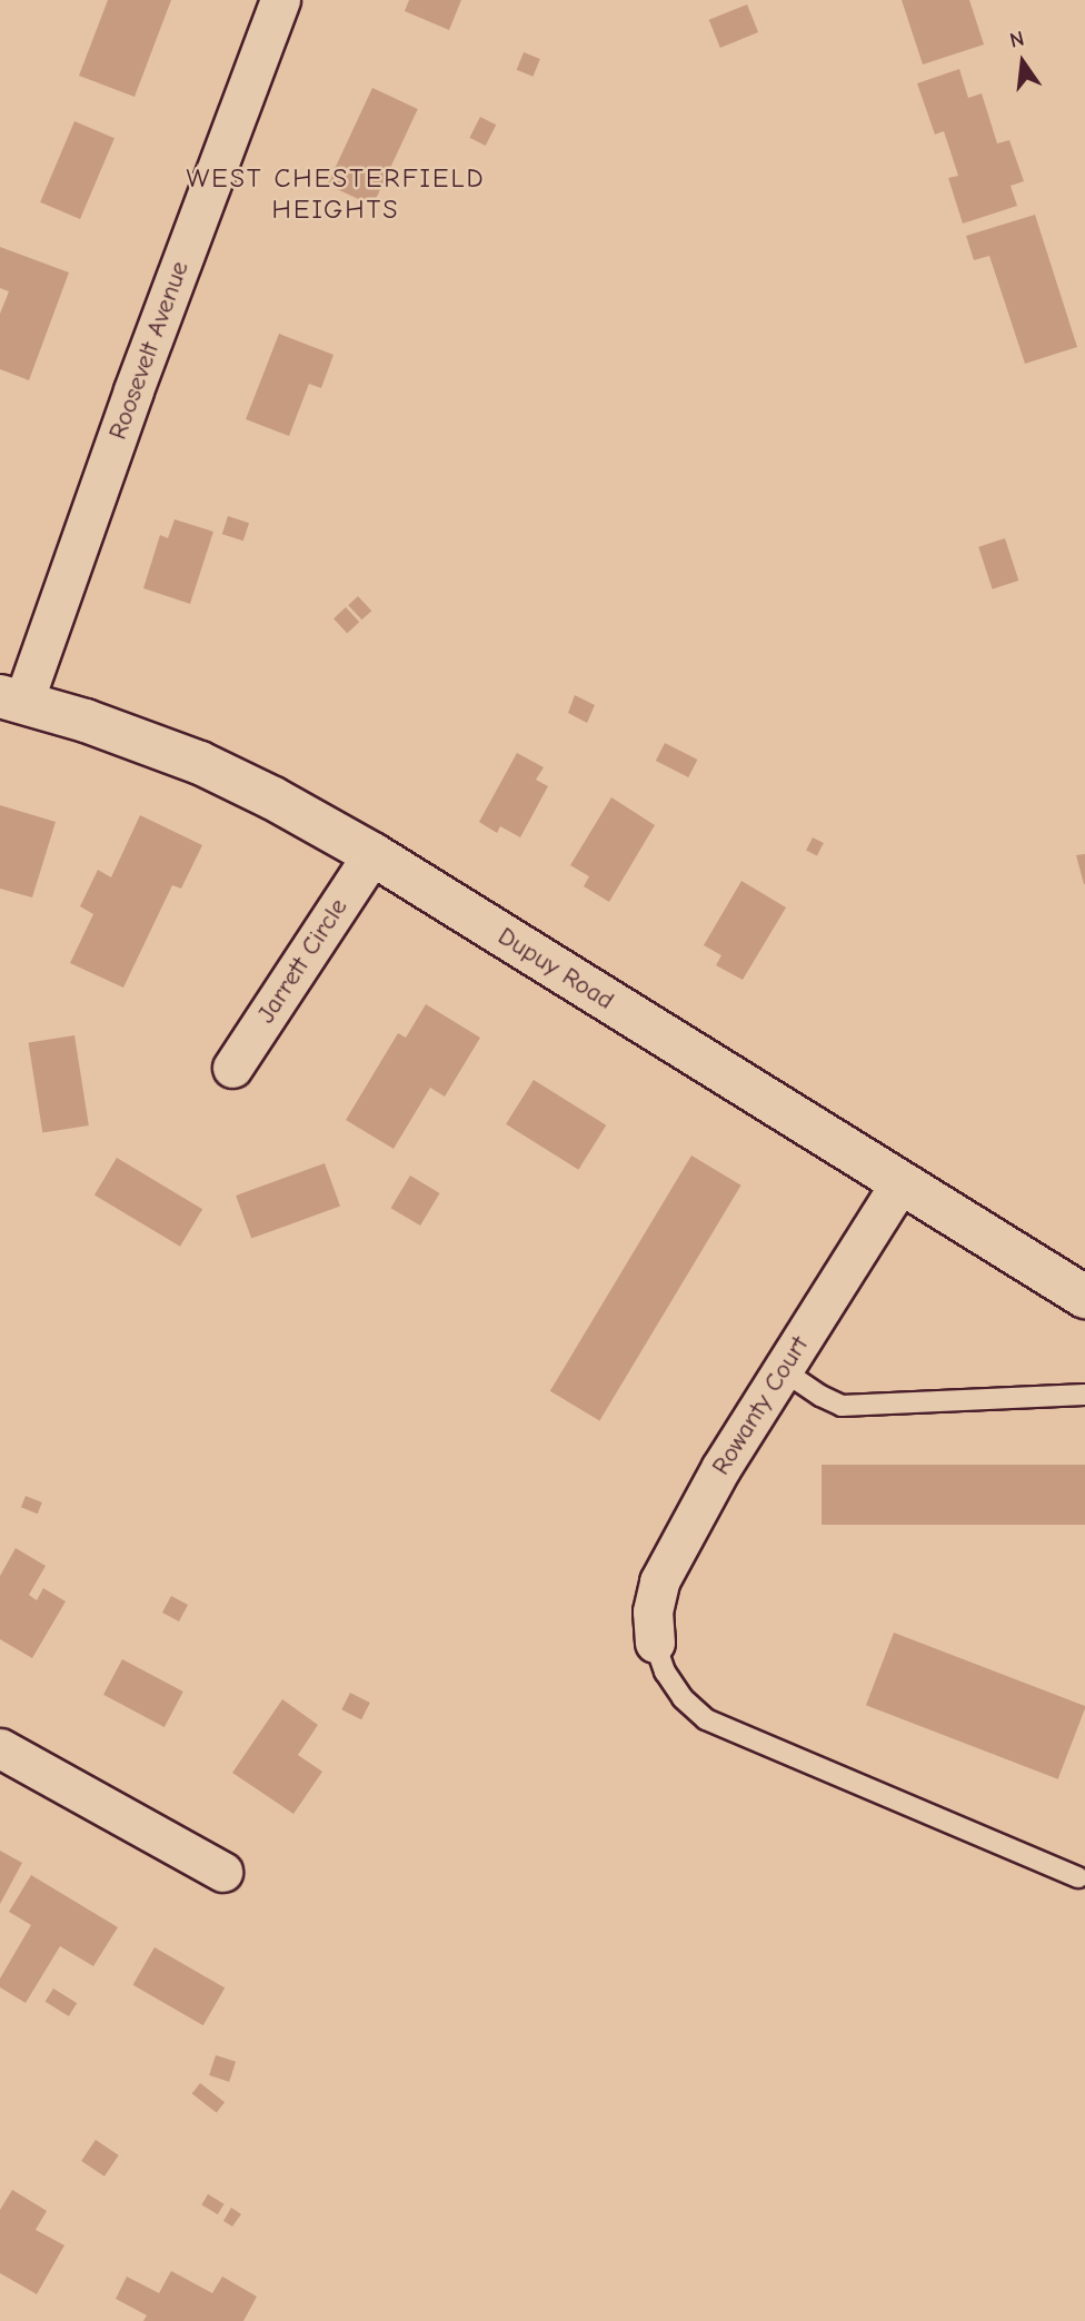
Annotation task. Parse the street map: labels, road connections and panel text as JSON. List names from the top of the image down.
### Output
{
  "streets": {
    "street": [
      "Roosevelt Avenue",
      "Jarrett Circle",
      "Dupuy Road",
      "Rowanty Court"
    ]
  },
  "crossings": [
    ["Roosevelt Avenue", "Dupuy Road"],
    ["Jarrett Circle", "Dupuy Road"],
    ["Dupuy Road", "Rowanty Court"]
  ],
  "districts": ["WEST CHESTERFIELD HEIGHTS"],
  "north": "top"
}
